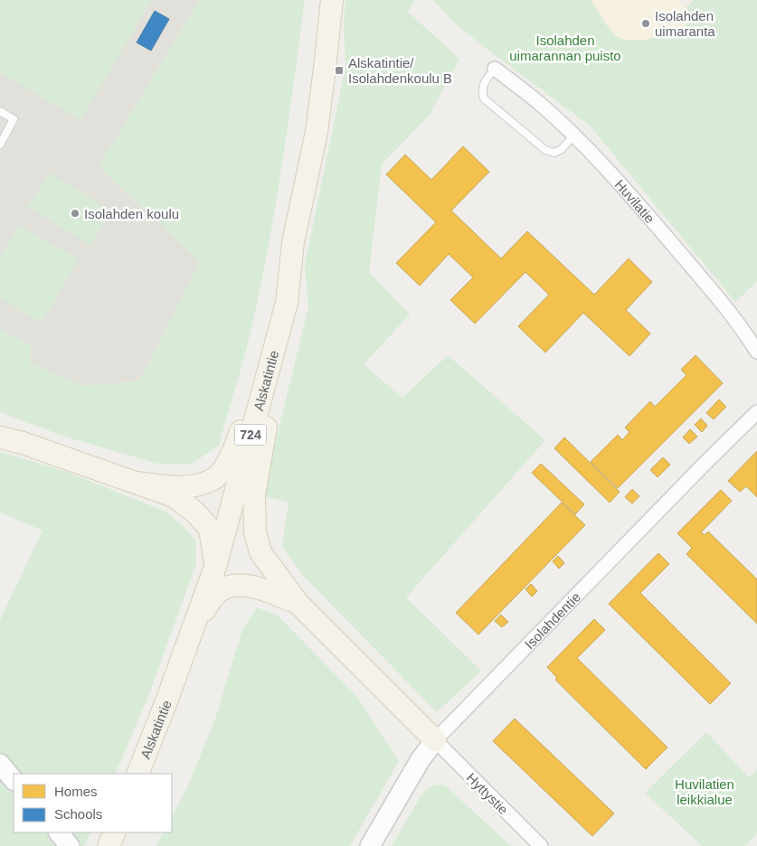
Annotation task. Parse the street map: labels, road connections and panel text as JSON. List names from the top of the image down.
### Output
{
  "streets": {
    "main road": ["Alskatintie", "724"],
    "street": ["Huvilatie", "Isolahdentie", "Hyttystie"]
  },
  "crossings": [
    ["Isolahdentie", "Hyttystie"]
  ],
  "parks": ["Isolahden uimarannan puisto", "Huvilatien leikkialue"],
  "places": {
    "other": ["Isolahden uimaranta", "Isolahden koulu"],
    "transit": ["Alskatintie/ Isolahdenkoulu B"]
  },
  "legend": ["Homes", "Schools"]
}
